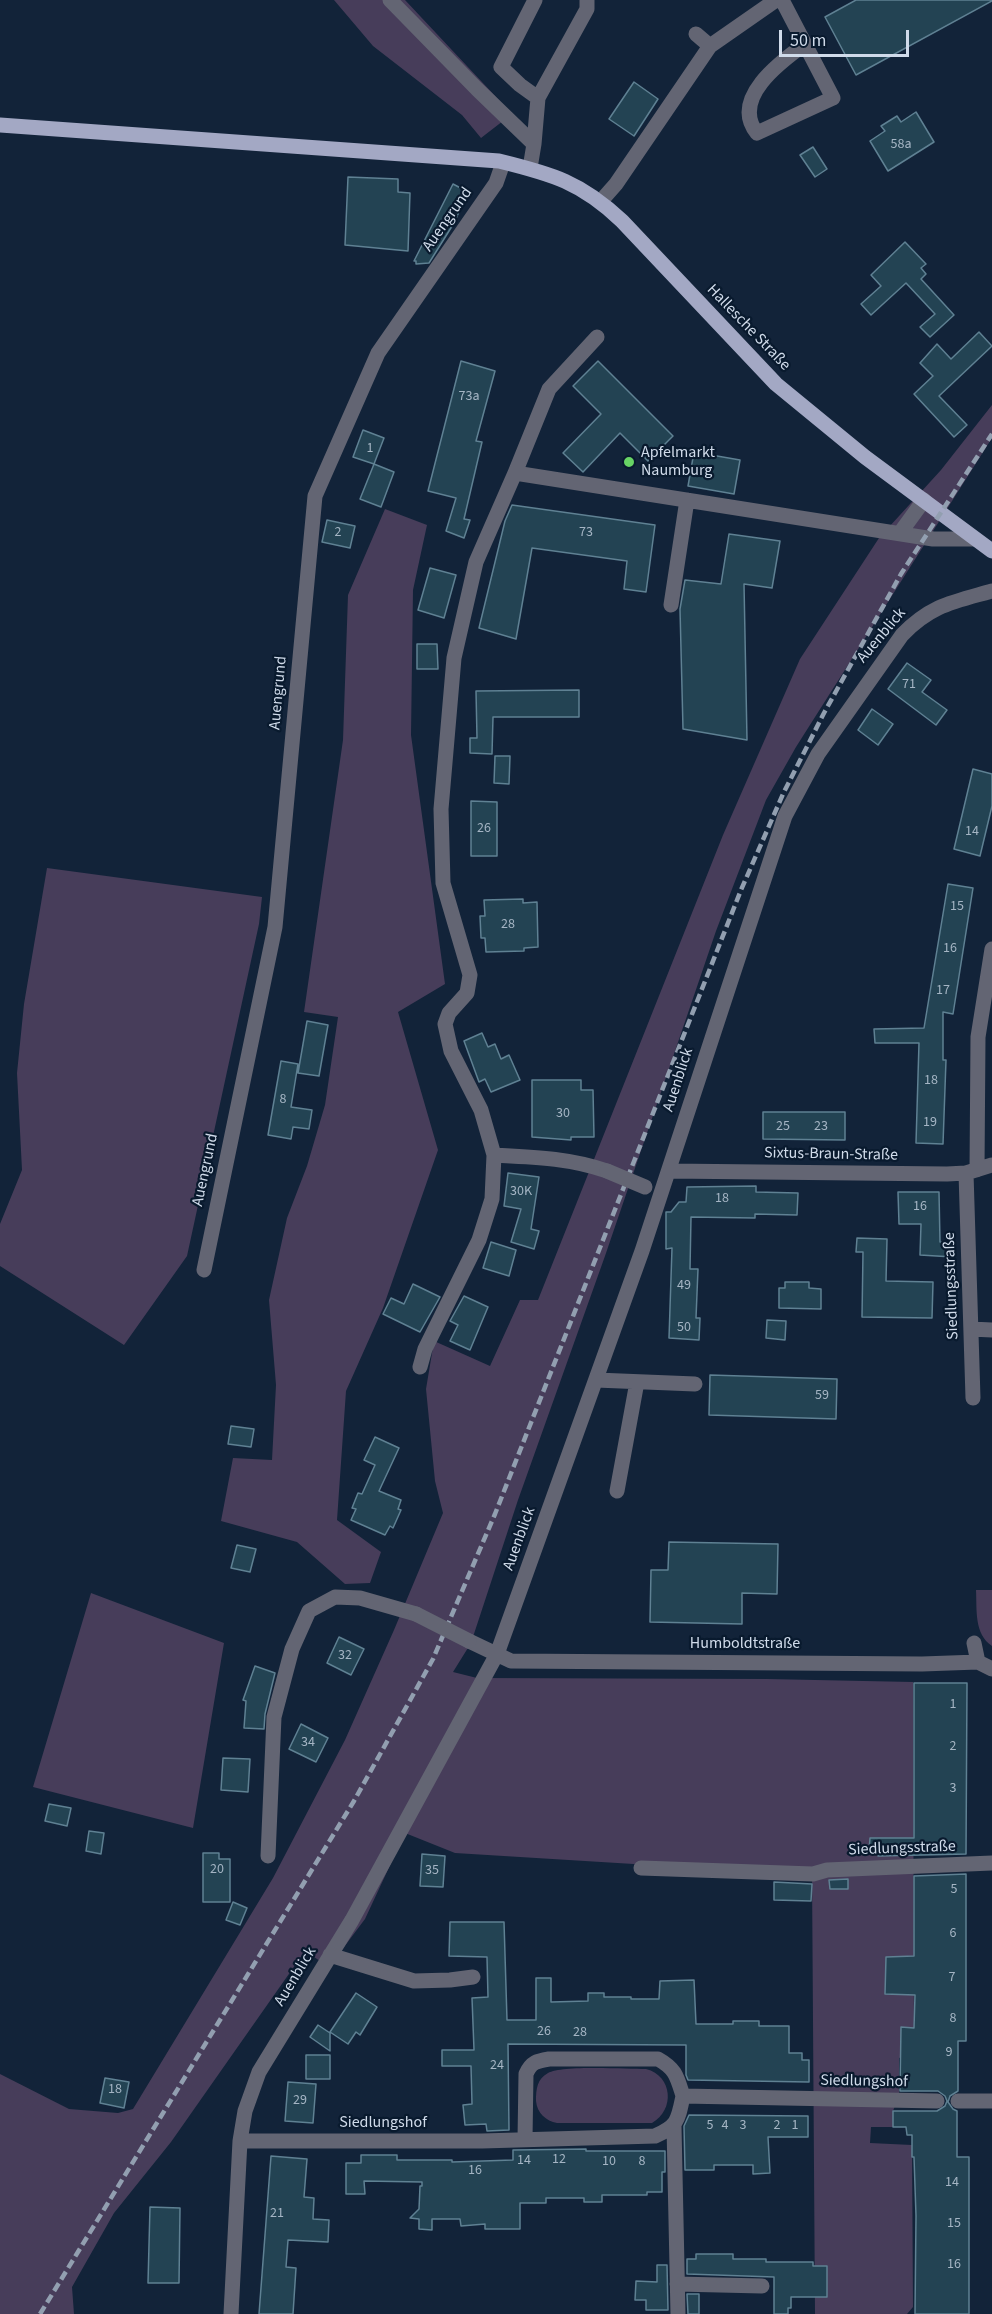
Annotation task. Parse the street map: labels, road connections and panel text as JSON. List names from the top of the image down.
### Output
{
  "streets": {
    "main road": ["Hallesche Straße"],
    "street": [
      "Auengrund",
      "Auenblick",
      "Sixtus-Braun-Straße",
      "Siedlungsstraße",
      "Humboldtstraße",
      "Siedlungshof"
    ]
  },
  "crossings": [
    ["Auengrund", "Hallesche Straße"],
    ["Auenblick", "Sixtus-Braun-Straße"],
    ["Auenblick", "Humboldtstraße"],
    ["Auenblick", "Siedlungshof"],
    ["Sixtus-Braun-Straße", "Siedlungsstraße"]
  ],
  "places": ["Apfelmarkt Naumburg"],
  "house_numbers": [
    "58a",
    "73a",
    "1",
    "2",
    "73",
    "71",
    "26",
    "14",
    "15",
    "28",
    "16",
    "17",
    "18",
    "8",
    "30",
    "19",
    "25",
    "23",
    "30K",
    "18",
    "16",
    "49",
    "50",
    "59",
    "32",
    "1",
    "34",
    "2",
    "3",
    "20",
    "35",
    "5",
    "6",
    "7",
    "8",
    "26",
    "28",
    "9",
    "24",
    "18",
    "29",
    "5",
    "4",
    "3",
    "2",
    "1",
    "12",
    "14",
    "10",
    "8",
    "16",
    "14",
    "21",
    "15",
    "16"
  ],
  "scale_bar": "50 m"
}
